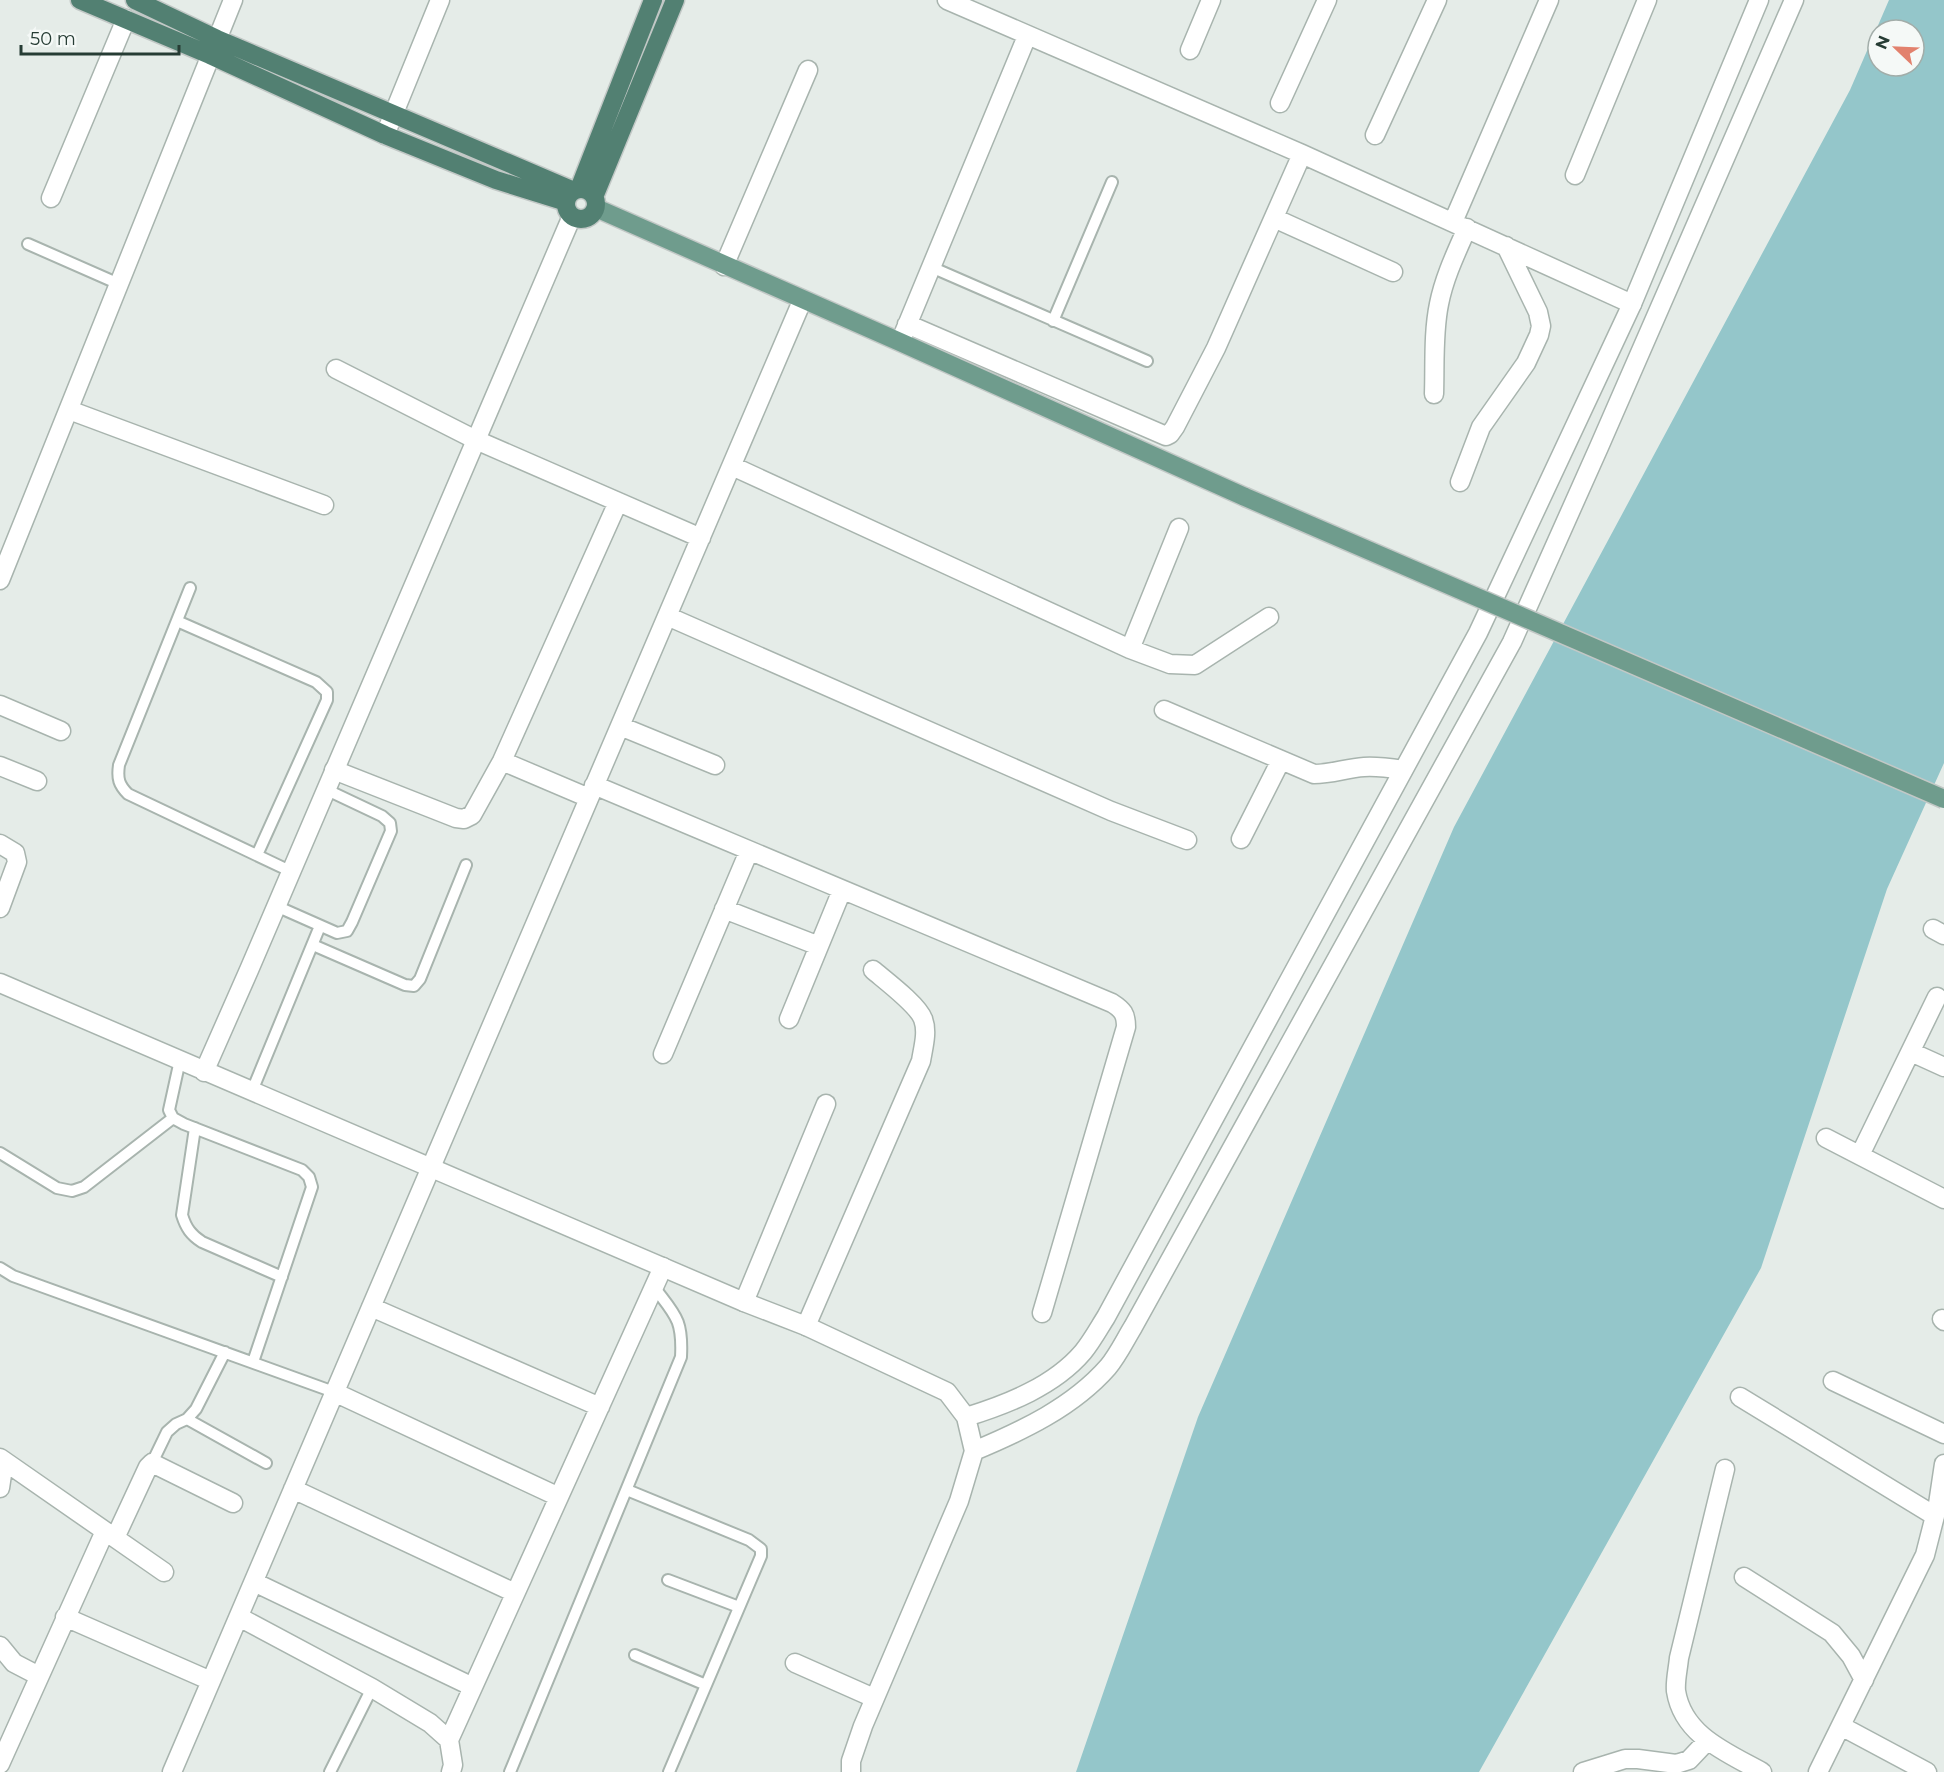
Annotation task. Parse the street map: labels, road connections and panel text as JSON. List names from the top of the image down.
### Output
{
  "scale_bar": "50 m",
  "north": "top left"
}
